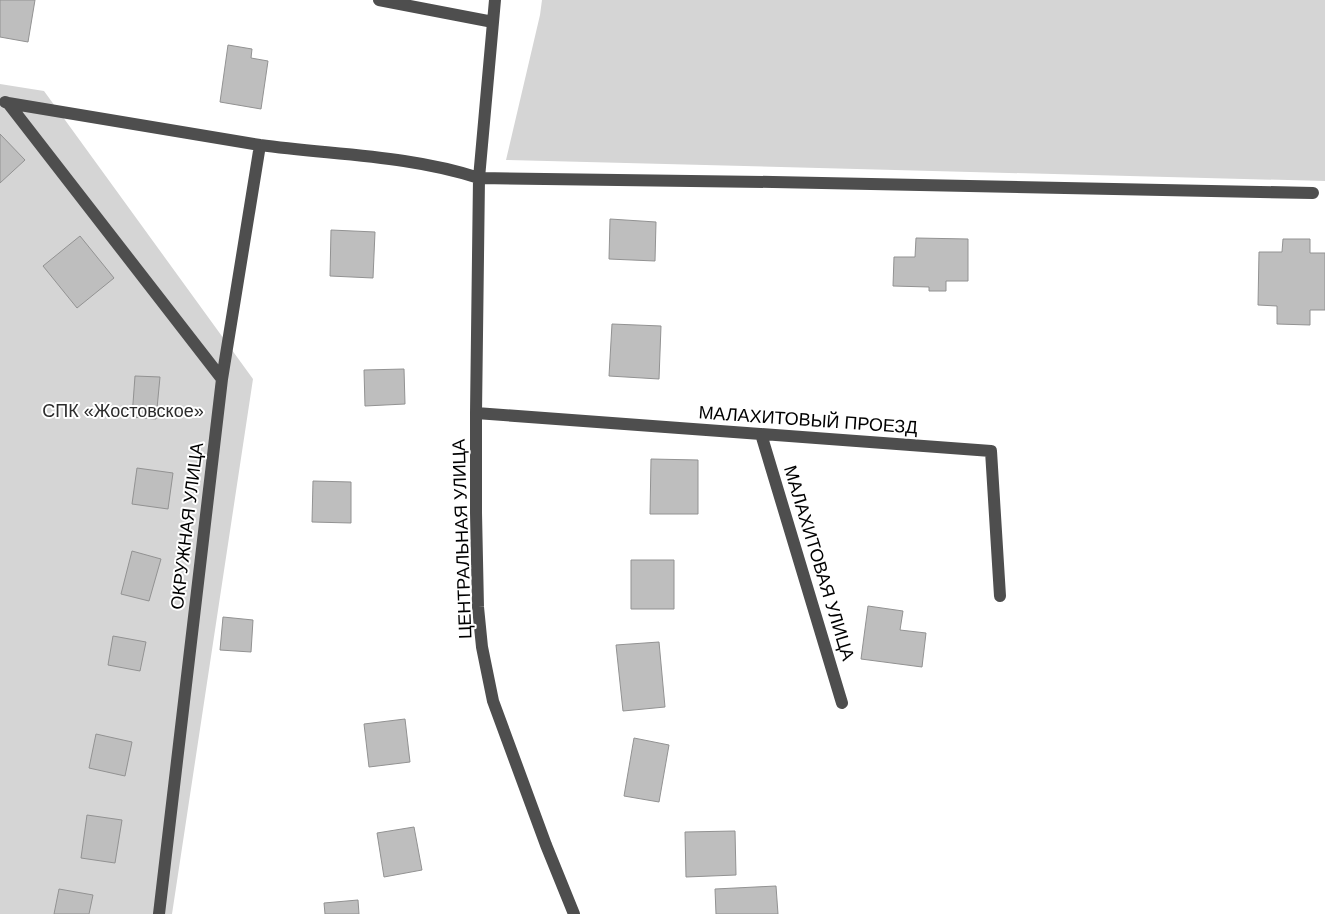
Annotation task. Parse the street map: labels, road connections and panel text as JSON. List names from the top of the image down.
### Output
{
  "streets": {
    "street": [
      "МАЛАХИТОВЫЙ ПРОЕЗД",
      "ОКРУЖНАЯ УЛИЦА",
      "ЦЕНТРАЛЬНАЯ УЛИЦА",
      "МАЛАХИТОВАЯ УЛИЦА"
    ]
  },
  "crossings": [
    ["МАЛАХИТОВЫЙ ПРОЕЗД", "ЦЕНТРАЛЬНАЯ УЛИЦА"],
    ["МАЛАХИТОВЫЙ ПРОЕЗД", "МАЛАХИТОВАЯ УЛИЦА"]
  ],
  "parks": ["СПК «Жостовское»"]
}
